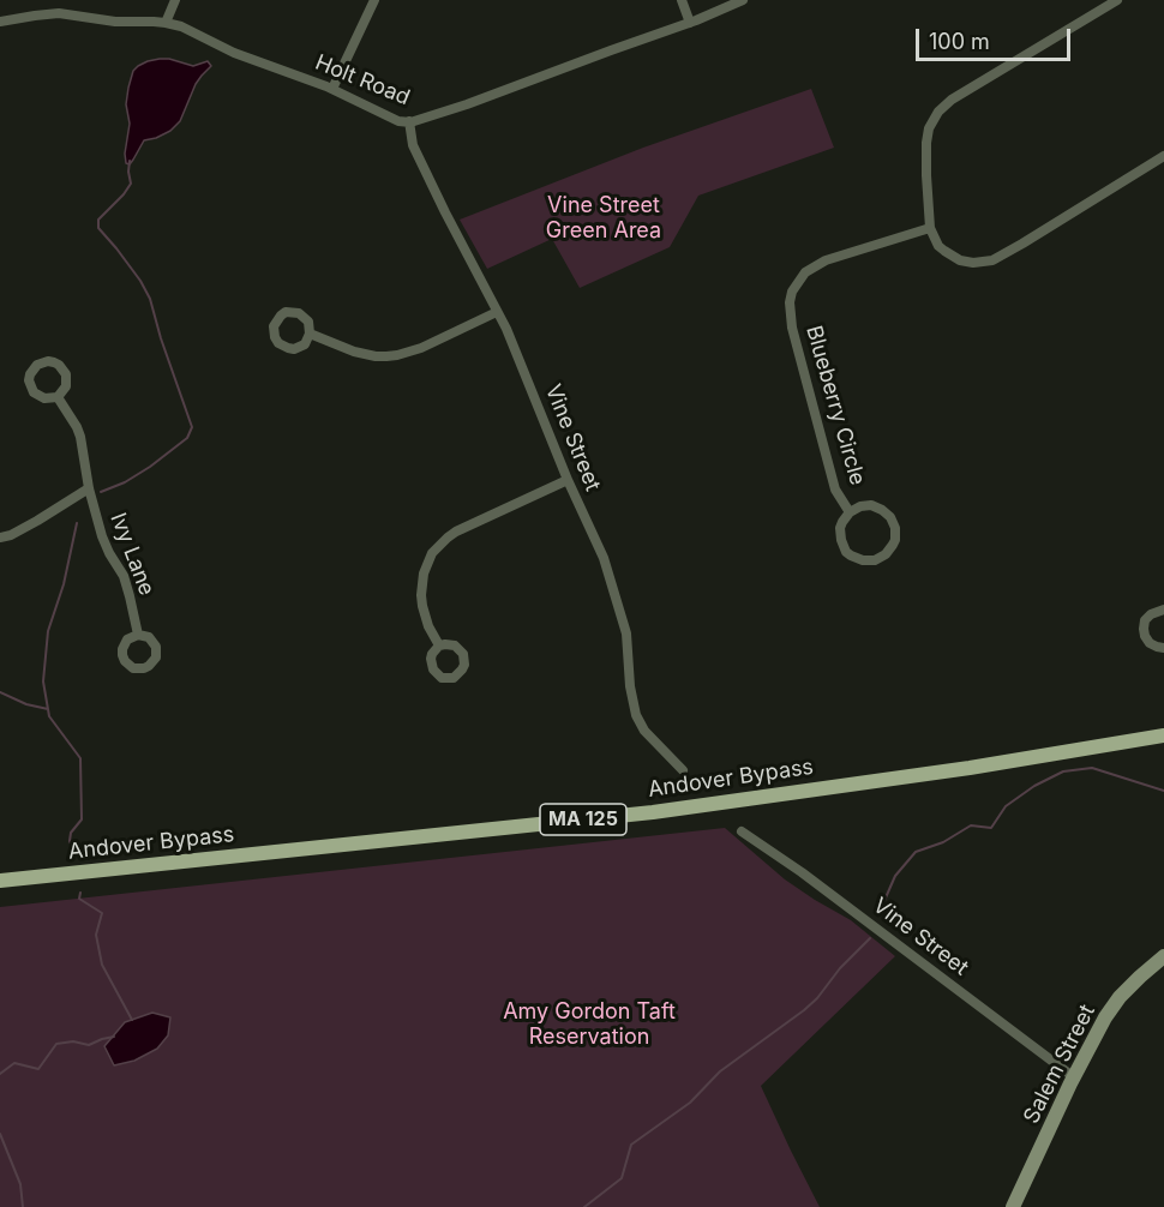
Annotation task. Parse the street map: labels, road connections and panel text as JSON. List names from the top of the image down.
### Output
{
  "streets": {
    "main road": ["Andover Bypass", "MA 125"],
    "street": [
      "Holt Road",
      "Blueberry Circle",
      "Vine Street",
      "Ivy Lane",
      "Salem Street"
    ]
  },
  "crossings": [
    ["Holt Road", "Vine Street"],
    ["Vine Street", "Salem Street"]
  ],
  "parks": ["Vine Street Green Area", "Amy Gordon Taft Reservation"],
  "scale_bar": "100 m"
}
